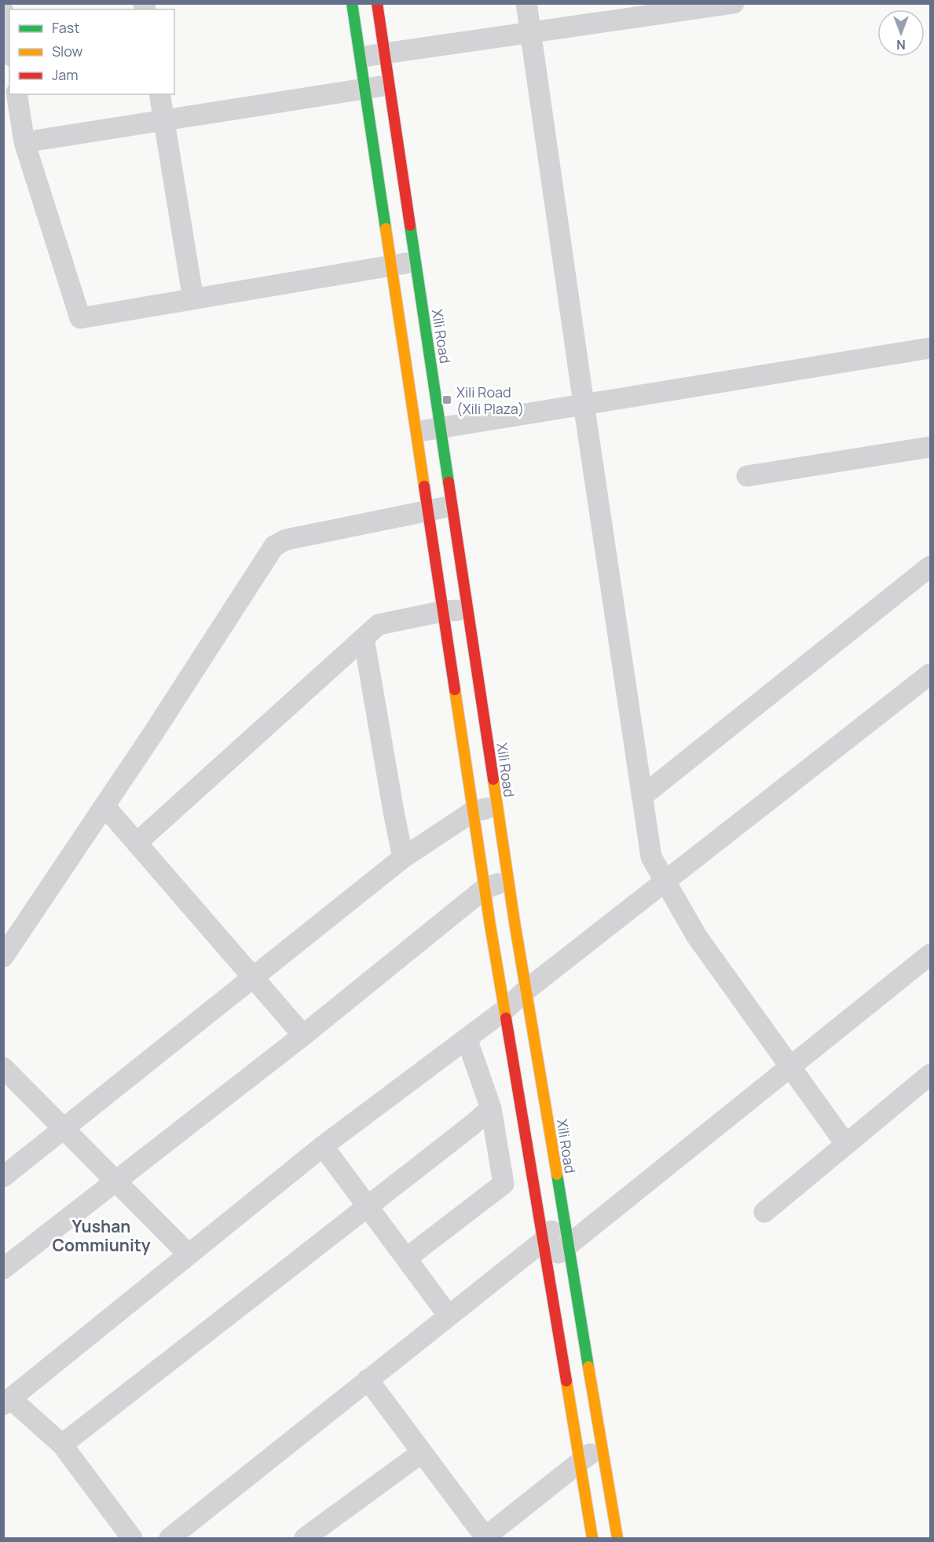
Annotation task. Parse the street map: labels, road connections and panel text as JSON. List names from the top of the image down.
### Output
{
  "streets": {
    "main road": ["Xili Road"]
  },
  "districts": ["Yushan Commiunity"],
  "places": {
    "transit": ["Xili Road (Xili Plaza)"]
  },
  "legend": ["Fast", "Slow", "Jam"],
  "north": "bottom"
}
